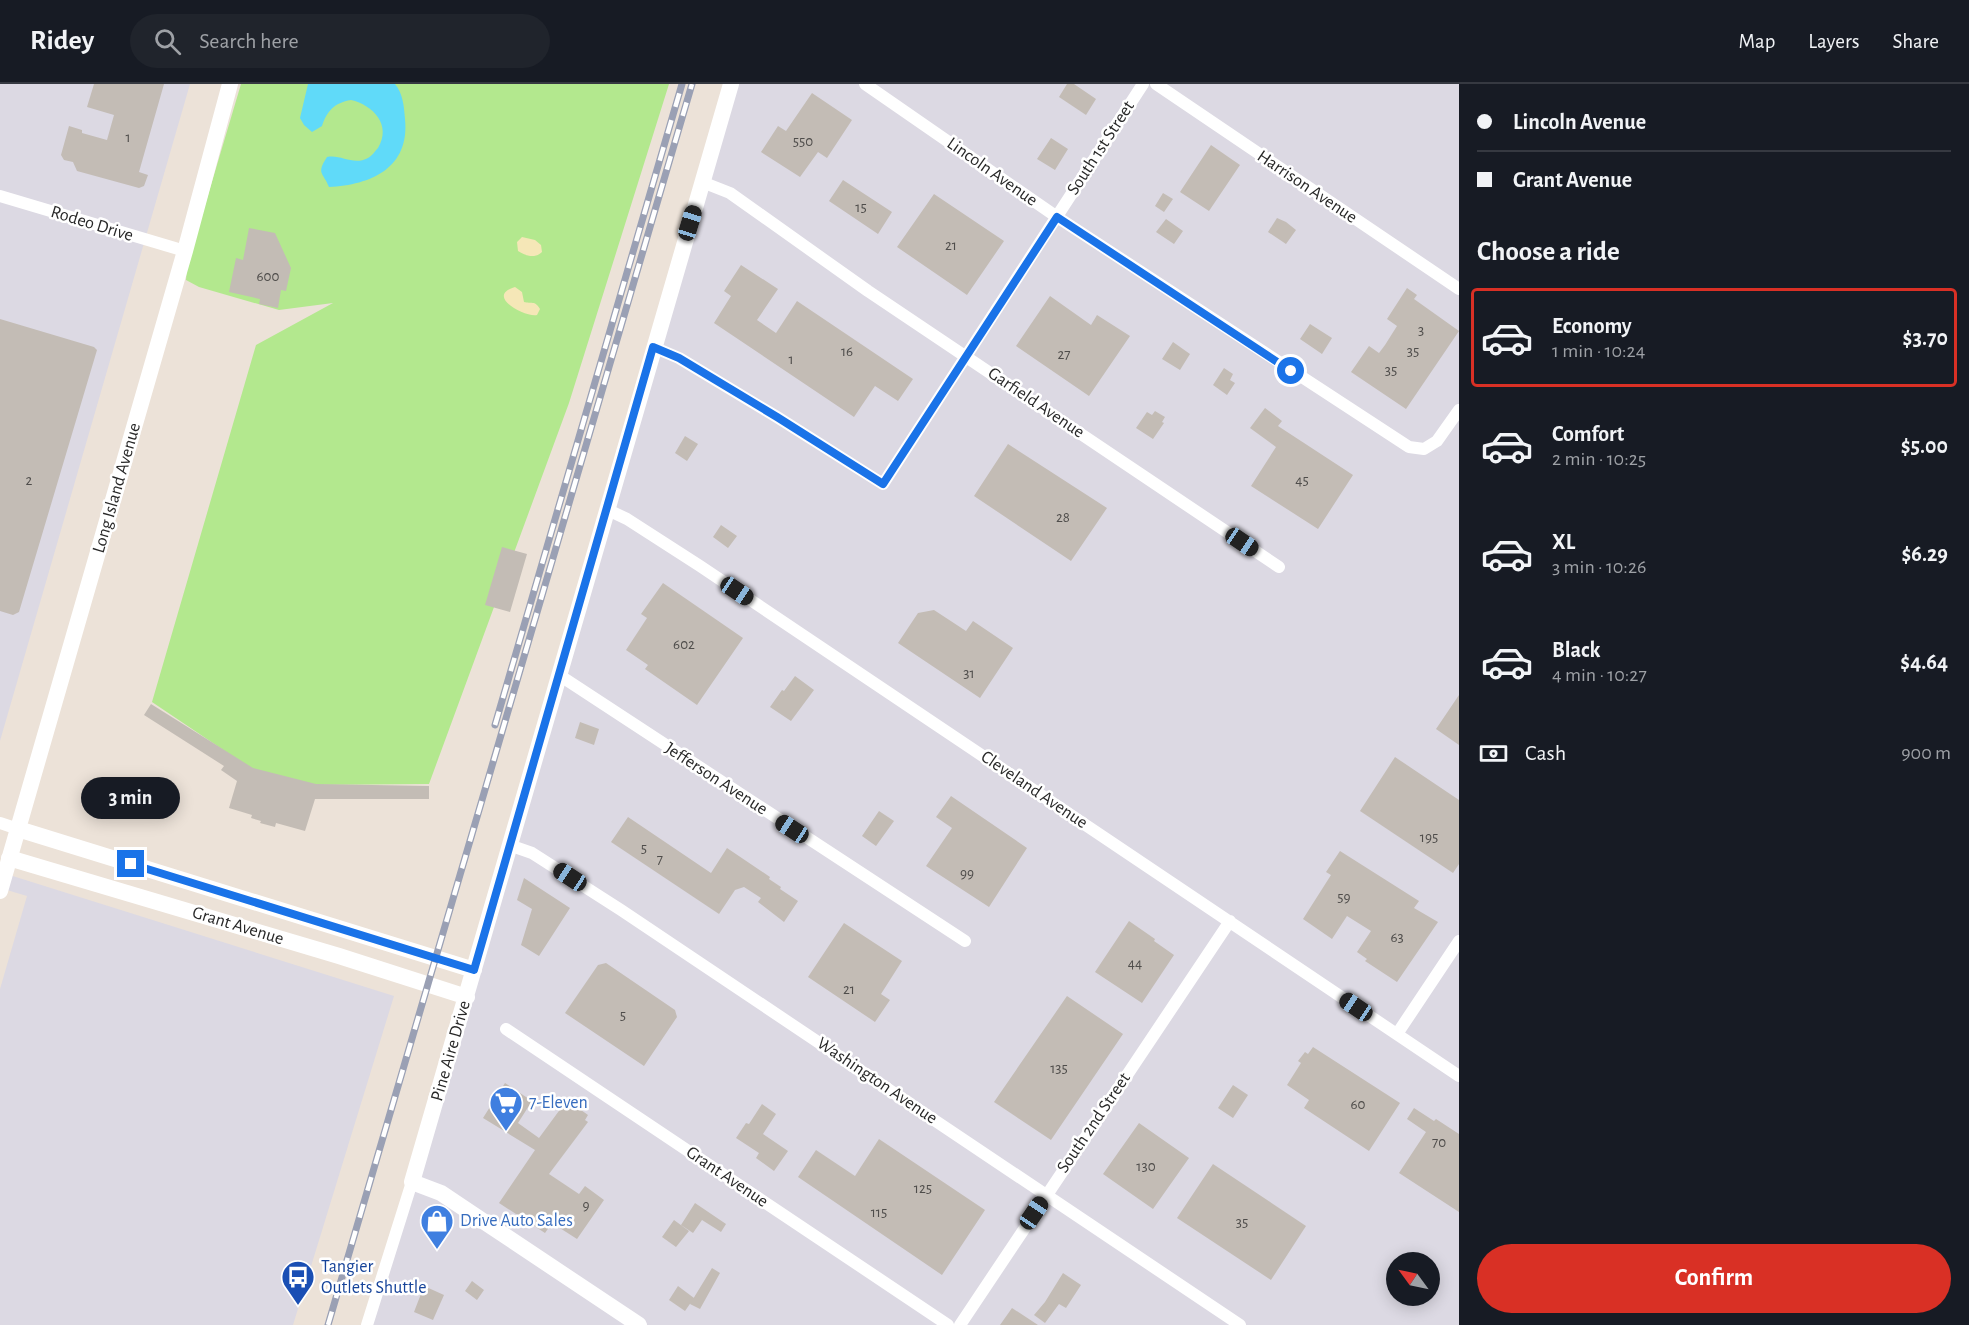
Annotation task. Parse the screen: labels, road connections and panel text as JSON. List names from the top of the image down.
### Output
{
  "streets": {
    "street": [
      "South 1st Street",
      "Lincoln Avenue",
      "Harrison Avenue",
      "Rodeo Drive",
      "Garfield Avenue",
      "Long Island Avenue",
      "Jefferson Avenue",
      "Cleveland Avenue",
      "Grant Avenue",
      "Pine Aire Drive",
      "Washington Avenue",
      "South 2nd Street"
    ]
  },
  "crossings": [
    ["South 1st Street", "Lincoln Avenue"],
    ["South 1st Street", "Garfield Avenue"],
    ["South 1st Street", "Pine Aire Drive"],
    ["Rodeo Drive", "Long Island Avenue"],
    ["Garfield Avenue", "Pine Aire Drive"],
    ["Long Island Avenue", "Grant Avenue"],
    ["Jefferson Avenue", "Pine Aire Drive"],
    ["Cleveland Avenue", "Pine Aire Drive"],
    ["Cleveland Avenue", "South 2nd Street"],
    ["Grant Avenue", "Pine Aire Drive"],
    ["Pine Aire Drive", "Washington Avenue"],
    ["Washington Avenue", "South 2nd Street"]
  ],
  "places": {
    "supermarket": ["7-Eleven"],
    "shop": ["Drive Auto Sales"],
    "bus stop": ["Tangier Outlets Shuttle"]
  },
  "house_numbers": [
    "1",
    "550",
    "15",
    "21",
    "600",
    "3",
    "16",
    "35",
    "27",
    "1",
    "35",
    "2",
    "45",
    "28",
    "602",
    "31",
    "195",
    "5",
    "7",
    "99",
    "59",
    "63",
    "44",
    "21",
    "5",
    "135",
    "60",
    "70",
    "130",
    "125",
    "9",
    "115",
    "35"
  ],
  "north": "top left",
  "page": {
    "header": "Ridey",
    "search": "Search here",
    "nav": ["Map", "Layers", "Share"],
    "banner": ["Lincoln Avenue", "Grant Avenue"],
    "heading": "Choose a ride",
    "list": [
      {
        "name": "Economy",
        "note": "1 min · 10:24",
        "value": "$3.70"
      },
      {
        "name": "Comfort",
        "note": "2 min · 10:25",
        "value": "$5.00"
      },
      {
        "name": "XL",
        "note": "3 min · 10:26",
        "value": "$6.29"
      },
      {
        "name": "Black",
        "note": "4 min · 10:27",
        "value": "$4.64"
      }
    ],
    "pay": ["Cash", "900 m"],
    "bubble": "3 min",
    "buttons": "Confirm"
  }
}
